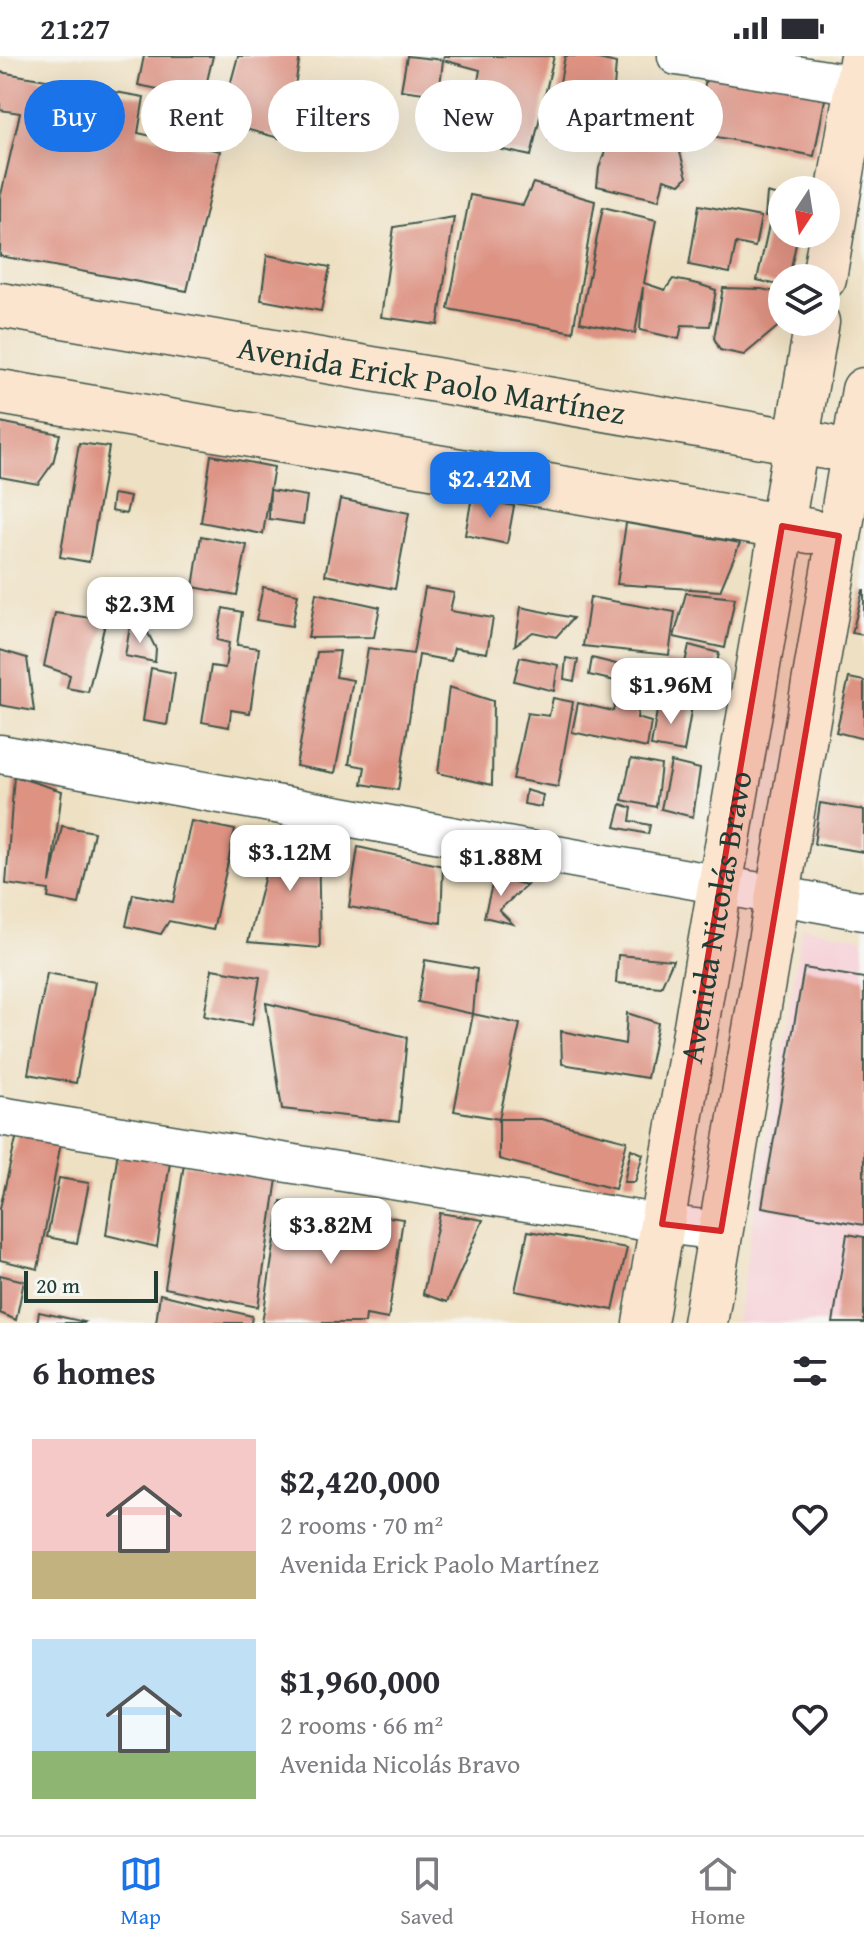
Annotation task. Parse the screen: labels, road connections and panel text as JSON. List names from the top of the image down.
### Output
{
  "streets": {
    "main road": ["Avenida Erick Paolo Martínez", "Avenida Nicolás Bravo"]
  },
  "crossings": [
    ["Avenida Erick Paolo Martínez", "Avenida Nicolás Bravo"]
  ],
  "scale_bar": "20 m",
  "north": "bottom",
  "page": {
    "status": "21:27",
    "chip": [
      "Buy",
      "Rent",
      "Filters",
      "New",
      "Apartment"
    ],
    "price": [
      "$2.42M",
      "$2.3M",
      "$1.96M",
      "$3.12M",
      "$1.88M",
      "$3.82M"
    ],
    "scale": "20 m",
    "heading": "6 homes",
    "list": [
      {
        "name": "$2,420,000",
        "note": "2 rooms · 70 m² · Avenida Erick Paolo Martínez"
      },
      {
        "name": "$1,960,000",
        "note": "2 rooms · 66 m² · Avenida Nicolás Bravo"
      }
    ],
    "tabs": ["Map", "Saved", "Home"]
  }
}
